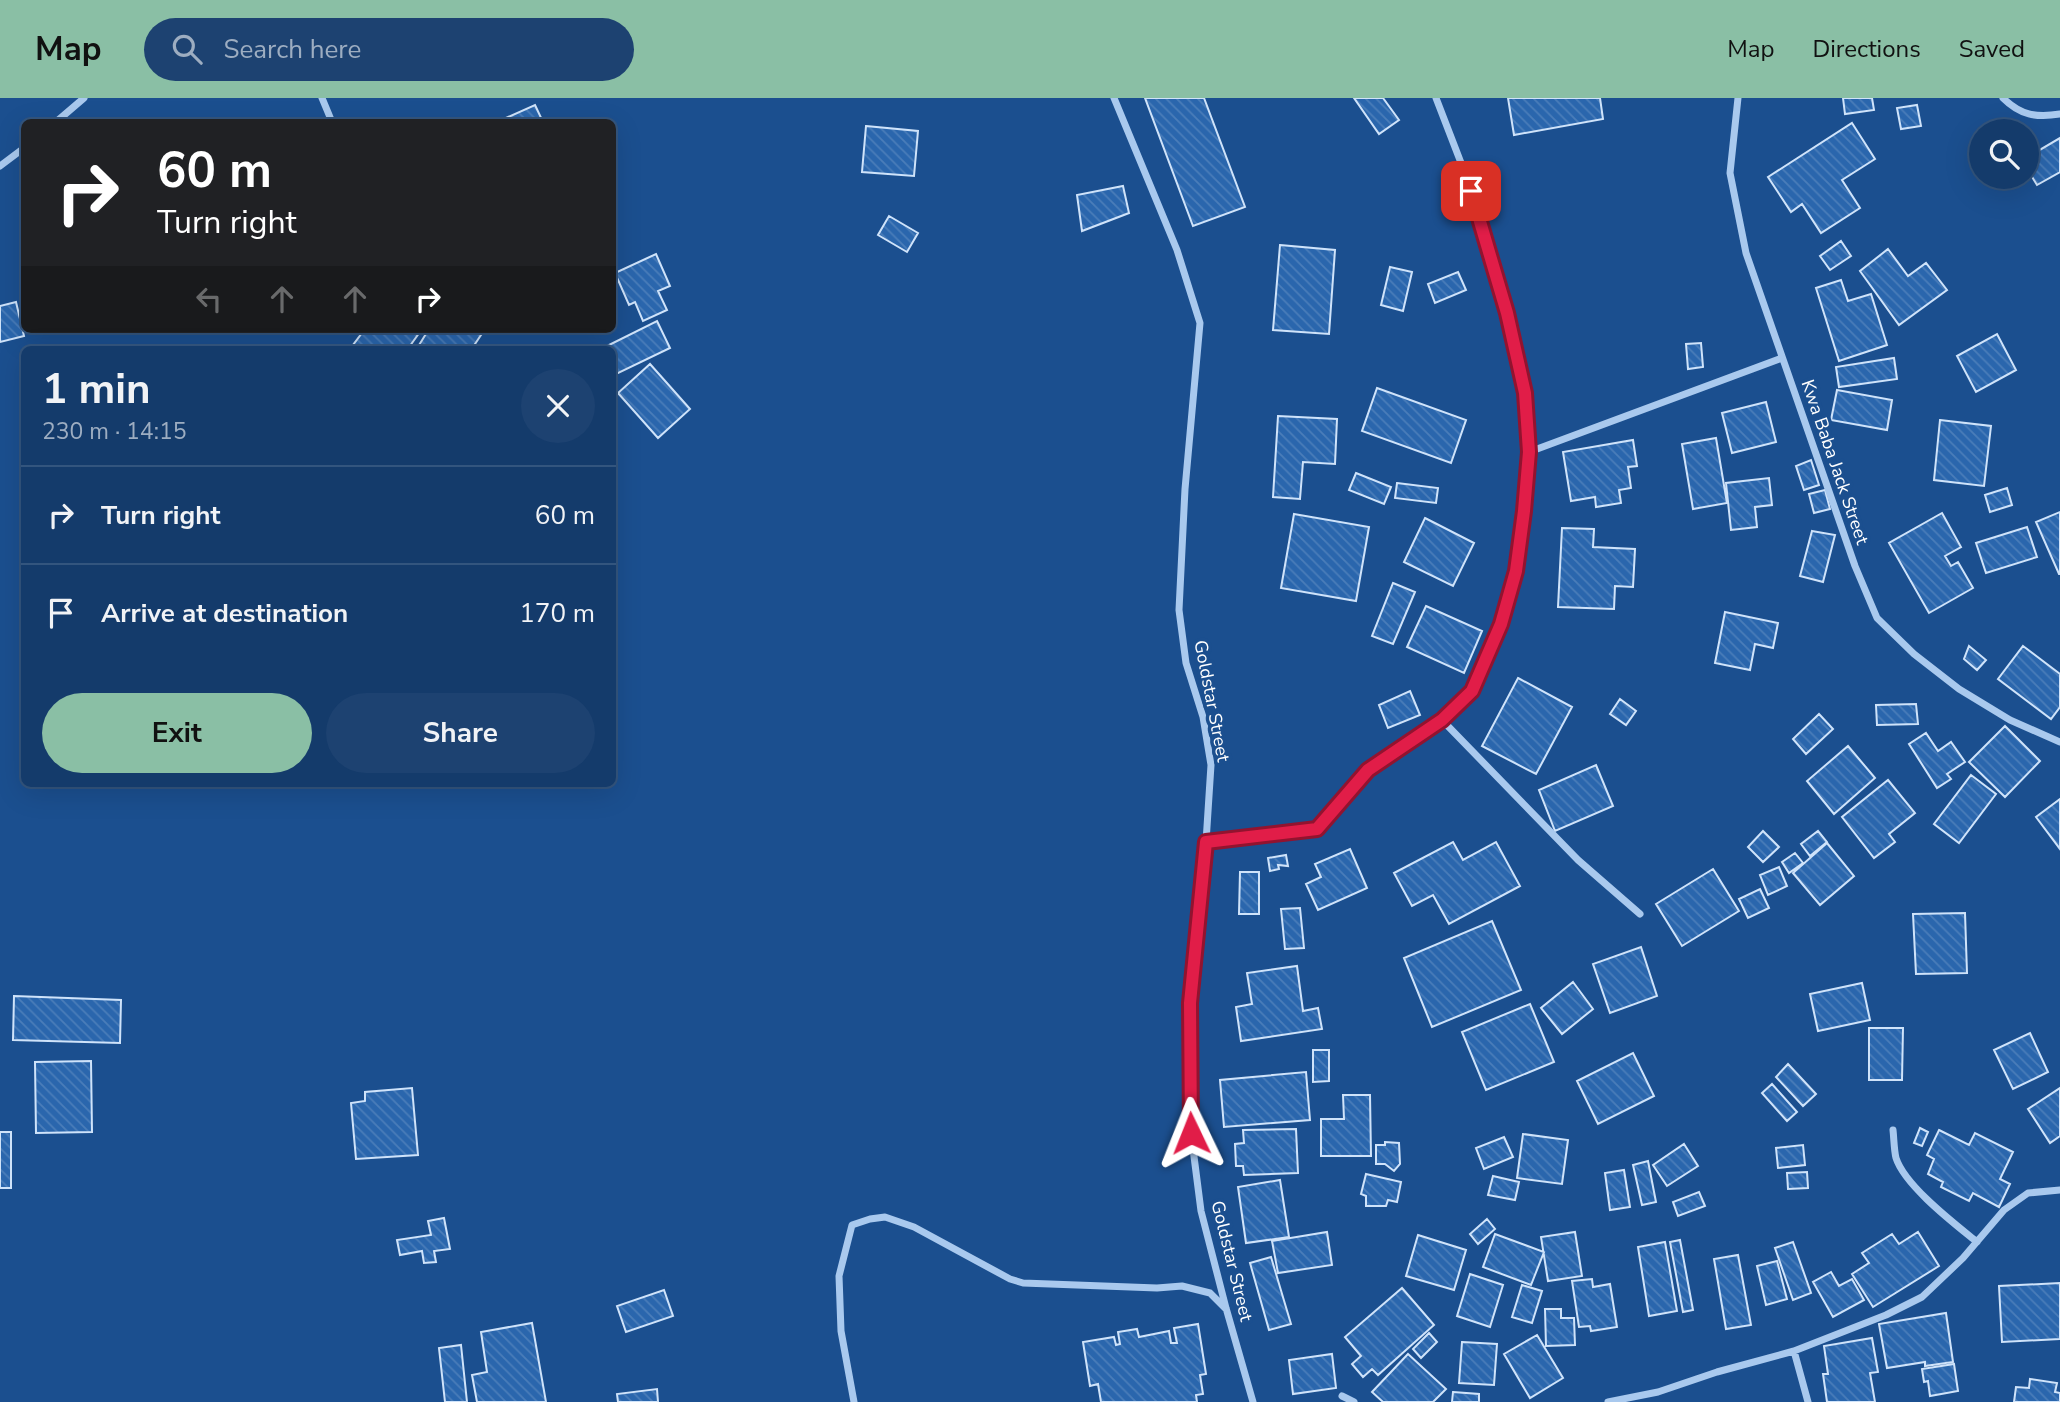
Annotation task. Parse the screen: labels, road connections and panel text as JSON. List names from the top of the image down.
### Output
{
  "streets": {
    "street": ["Kwa Baba Jack Street", "Goldstar Street"]
  },
  "page": {
    "header": "Map",
    "search": "Search here",
    "nav": ["Map", "Directions", "Saved"],
    "turn": ["60 m", "Turn right"],
    "heading": ["1 min", "230 m · 14:15"],
    "list": [
      {
        "name": "Turn right",
        "value": "60 m"
      },
      {
        "name": "Arrive at destination",
        "value": "170 m"
      }
    ],
    "buttons": ["Exit", "Share"]
  }
}
